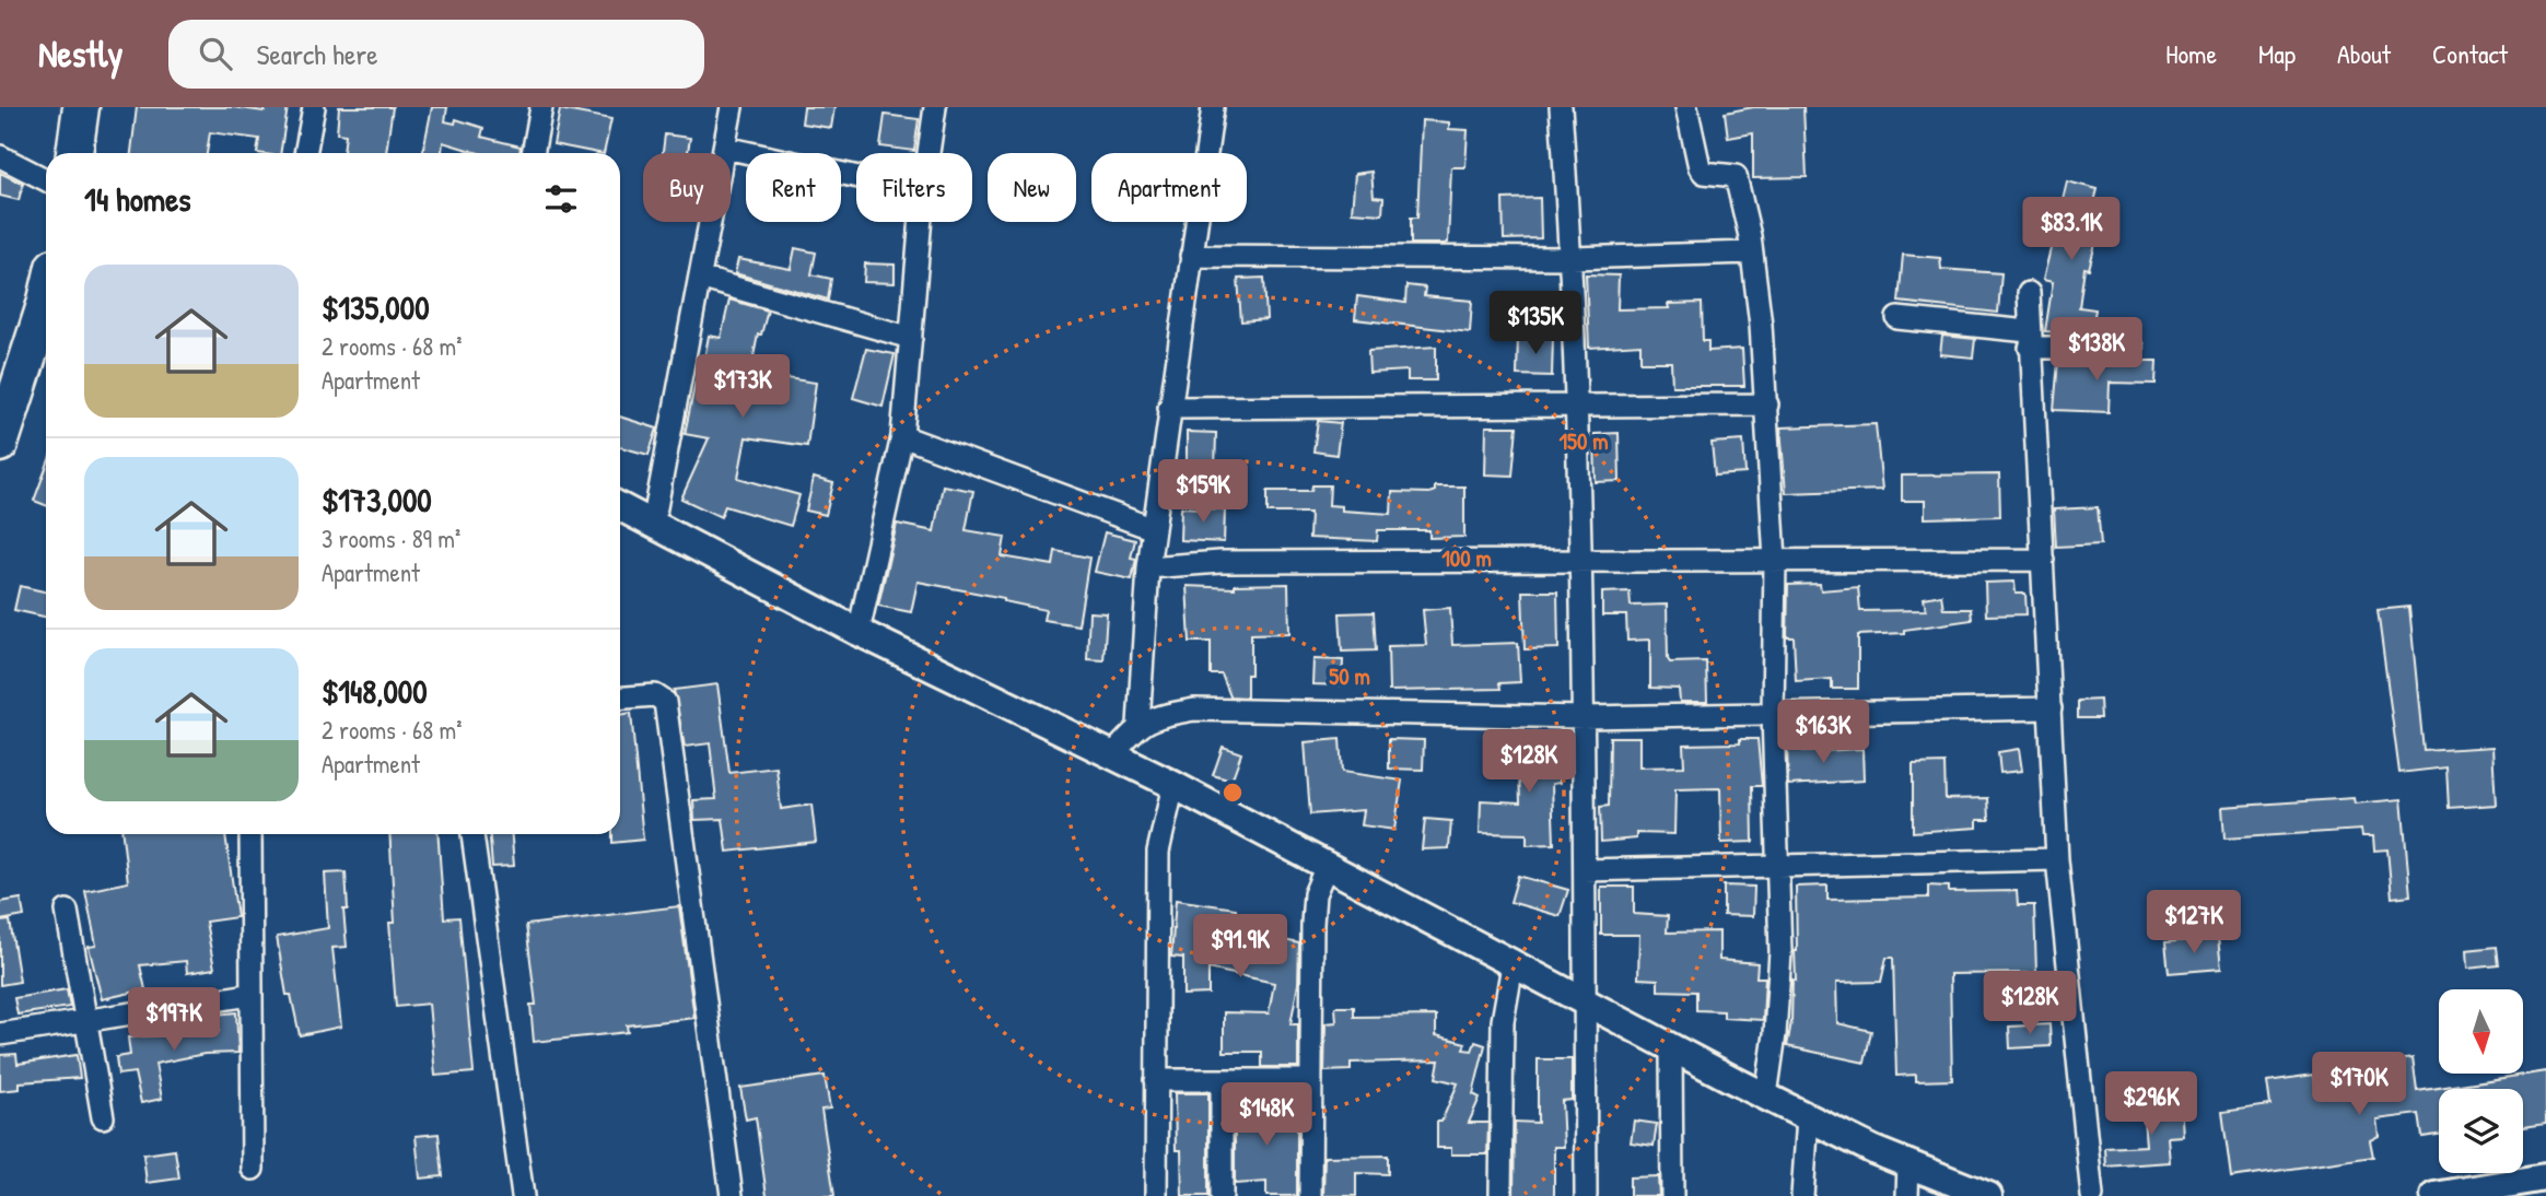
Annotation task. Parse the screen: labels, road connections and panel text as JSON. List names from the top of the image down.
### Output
{
  "north": "bottom",
  "page": {
    "header": "Nestly",
    "search": "Search here",
    "nav": [
      "Home",
      "Map",
      "About",
      "Contact"
    ],
    "chip": [
      "Buy",
      "Rent",
      "Filters",
      "New",
      "Apartment"
    ],
    "heading": "14 homes",
    "price": [
      "$83.1K",
      "$135K",
      "$138K",
      "$173K",
      "$159K",
      "$163K",
      "$128K",
      "$127K",
      "$91.9K",
      "$128K",
      "$197K",
      "$170K",
      "$296K",
      "$148K"
    ],
    "list": [
      {
        "name": "$135,000",
        "note": "2 rooms · 68 m² · Apartment"
      },
      {
        "name": "$173,000",
        "note": "3 rooms · 89 m² · Apartment"
      },
      {
        "name": "$148,000",
        "note": "2 rooms · 68 m² · Apartment"
      }
    ]
  },
  "rings": ["150 m", "100 m", "50 m"]
}
